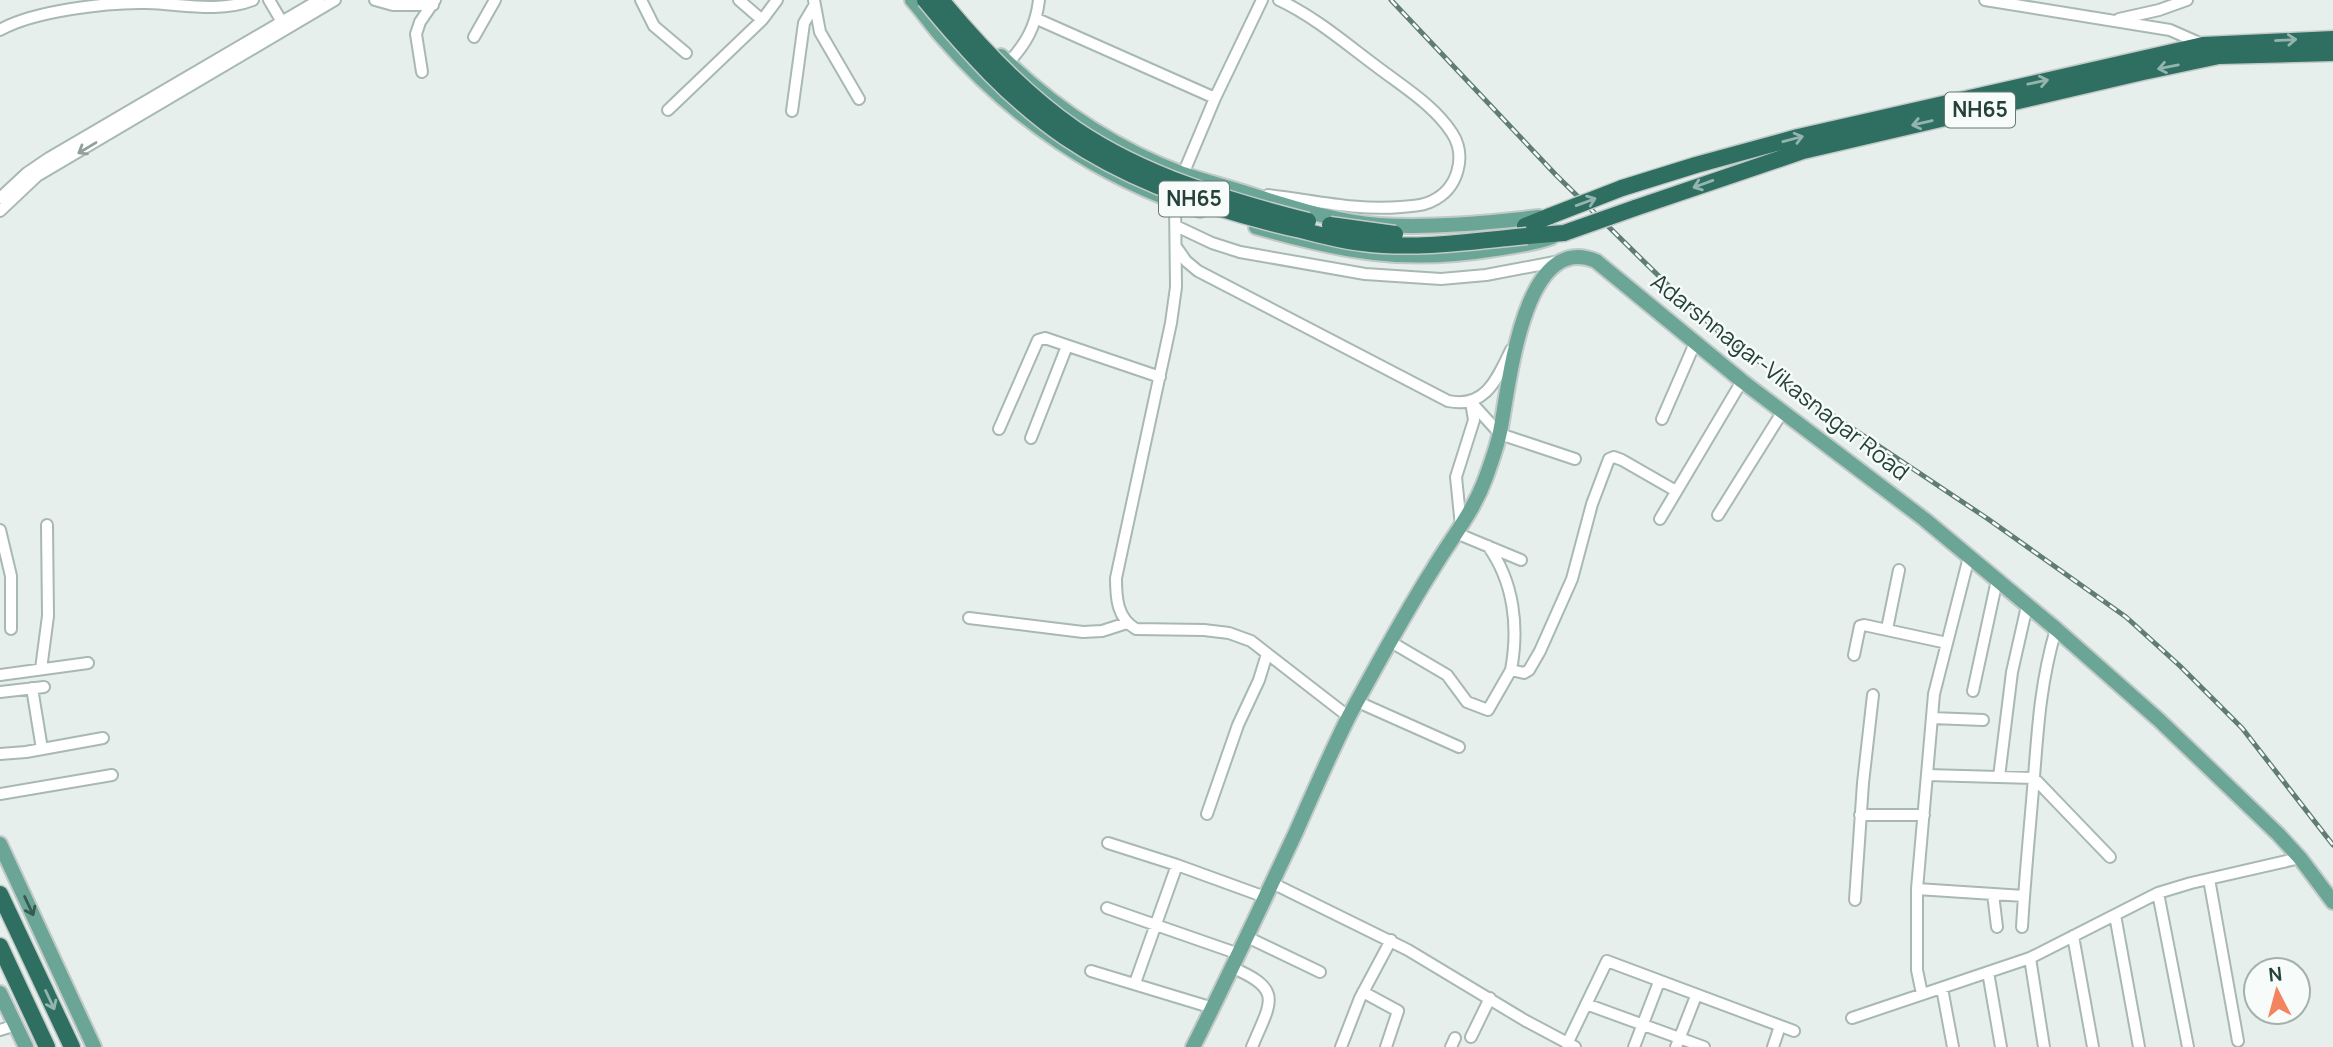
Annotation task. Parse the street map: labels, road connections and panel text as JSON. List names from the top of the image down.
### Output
{
  "streets": {
    "highway": ["NH65"],
    "main road": ["Adarshnagar-Vikasnagar Road"]
  },
  "north": "top"
}
